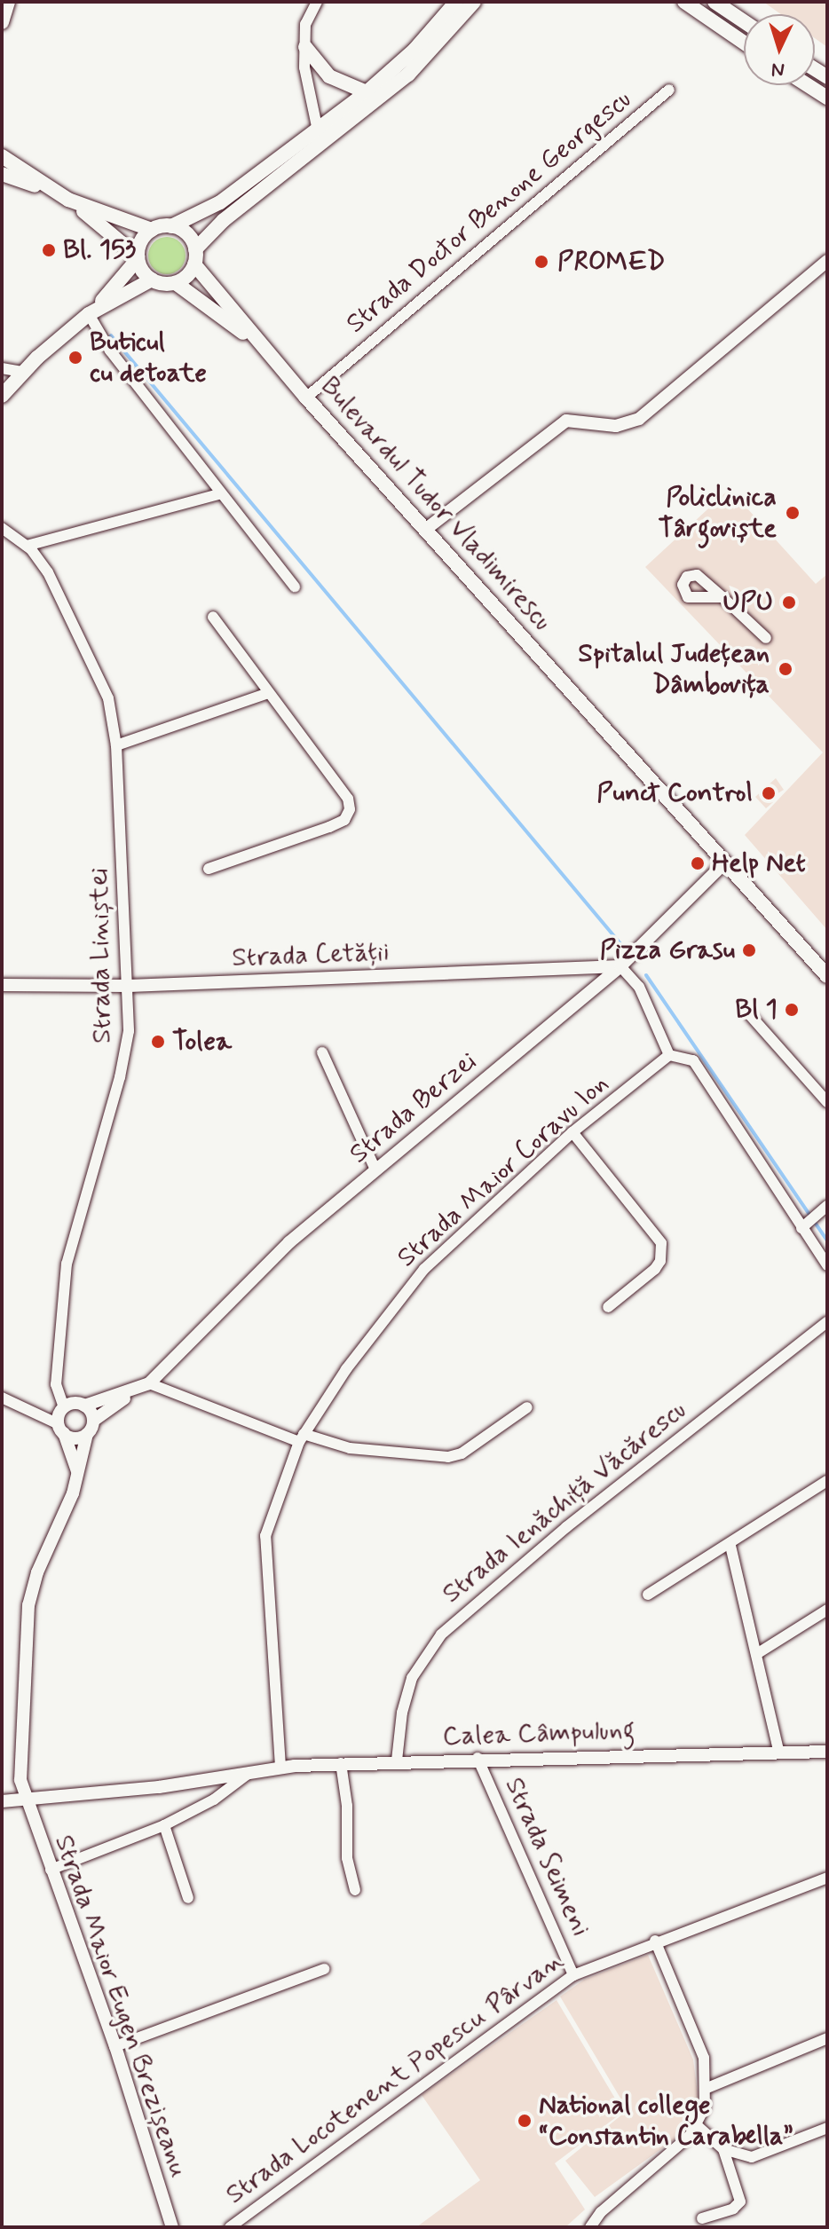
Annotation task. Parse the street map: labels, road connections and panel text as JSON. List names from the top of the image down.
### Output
{
  "streets": {
    "main road": ["Bulevardul Tudor Vladimirescu"],
    "street": [
      "Strada Doctor Benone Georgescu",
      "Strada Liniștei",
      "Strada Cetății",
      "Strada Berzei",
      "Strada Maior Coravu Ion",
      "Strada Ienăchiță Văcărescu",
      "Calea Câmpulung",
      "Strada Seimeni",
      "Strada Maior Eugen Brezișeanu",
      "Strada Locotenent Popescu Pârvan"
    ]
  },
  "crossings": [
    ["Strada Doctor Benone Georgescu", "Bulevardul Tudor Vladimirescu"],
    ["Bulevardul Tudor Vladimirescu", "Strada Berzei"],
    ["Strada Liniștei", "Strada Cetății"],
    ["Strada Liniștei", "Strada Berzei"],
    ["Strada Cetății", "Strada Berzei"],
    ["Strada Maior Coravu Ion", "Calea Câmpulung"],
    ["Strada Ienăchiță Văcărescu", "Calea Câmpulung"],
    ["Calea Câmpulung", "Strada Seimeni"],
    ["Calea Câmpulung", "Strada Maior Eugen Brezișeanu"],
    ["Strada Seimeni", "Strada Locotenent Popescu Pârvan"]
  ],
  "places": [
    "Bl. 153",
    "PROMED",
    "Buticul cu detoate",
    "Policlinica Târgoviște",
    "UPU",
    "Spitalul Județean Dâmbovița",
    "Punct Control",
    "Help Net",
    "Pizza Grasu",
    "Bl 1",
    "Tolea",
    "National college “Constantin Carabella”"
  ],
  "north": "bottom"
}
